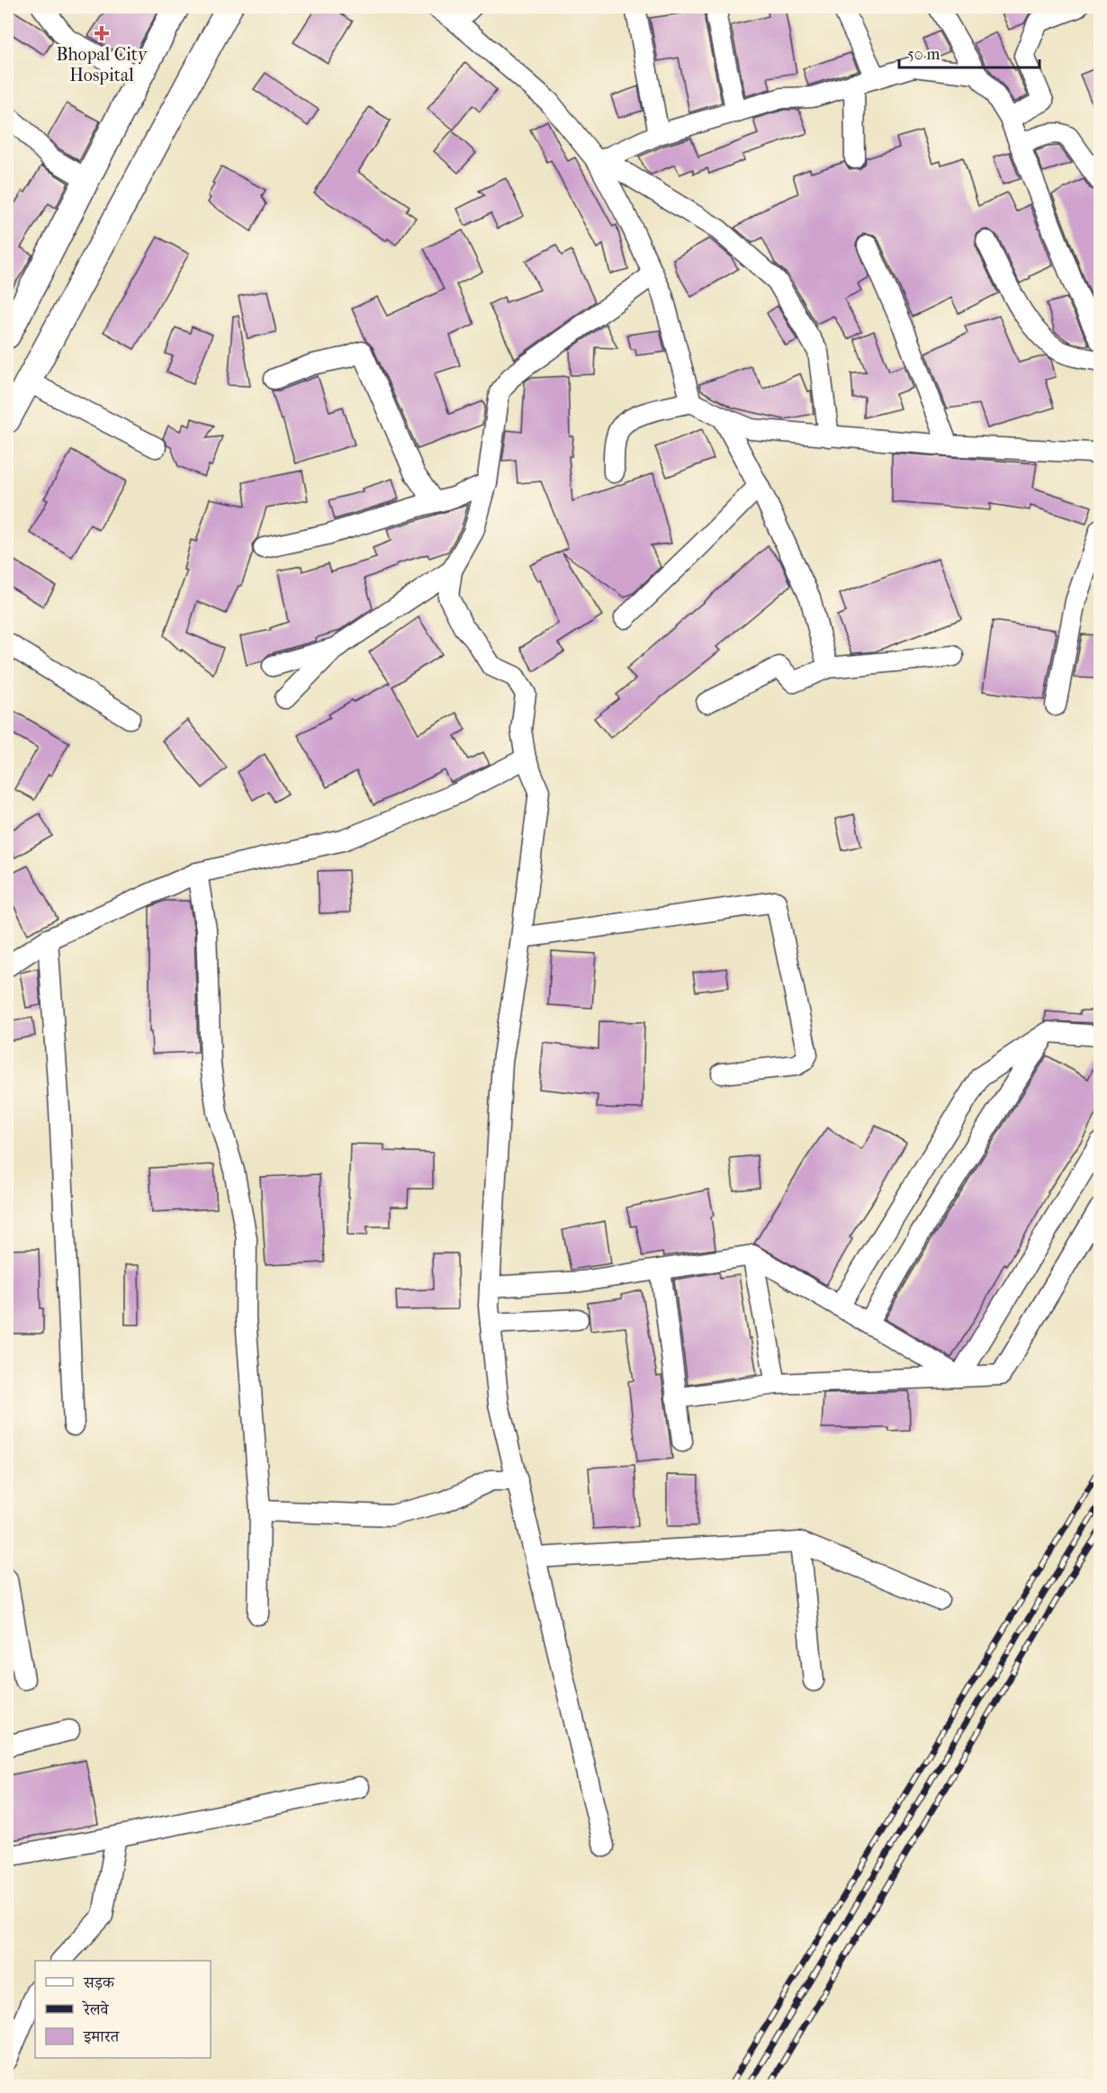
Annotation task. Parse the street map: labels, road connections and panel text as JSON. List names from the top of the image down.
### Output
{
  "places": {
    "health": ["Bhopal City Hospital"]
  },
  "legend": ["सड़क", "रेलवे", "इमारत"],
  "scale_bar": "50 m"
}
